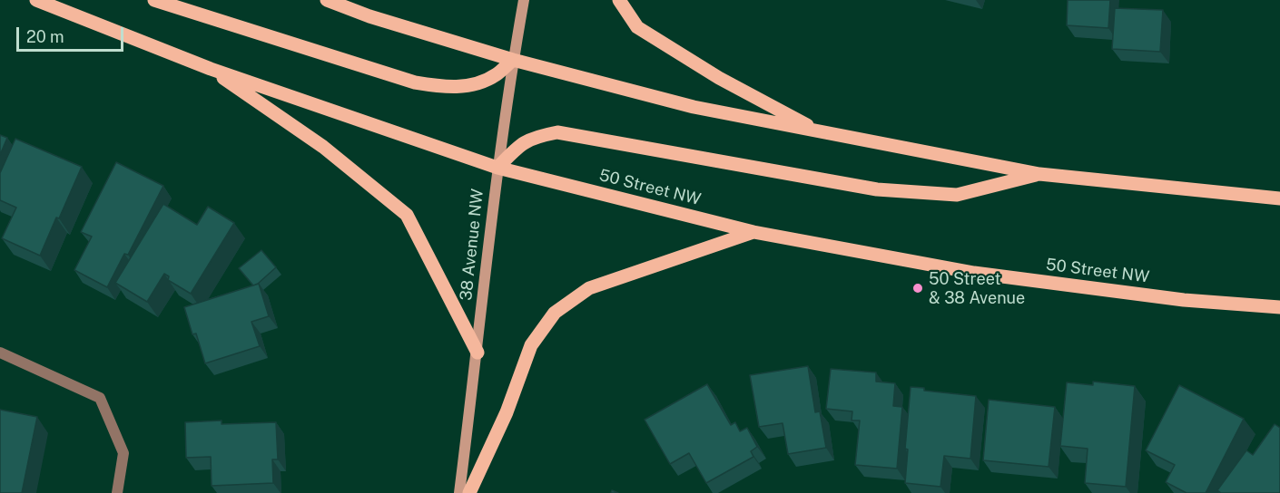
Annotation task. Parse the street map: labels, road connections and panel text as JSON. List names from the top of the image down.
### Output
{
  "streets": {
    "main road": ["50 Street NW"],
    "street": ["38 Avenue NW"]
  },
  "crossings": [
    ["50 Street NW", "38 Avenue NW"]
  ],
  "places": ["50 Street & 38 Avenue"],
  "scale_bar": "20 m"
}
